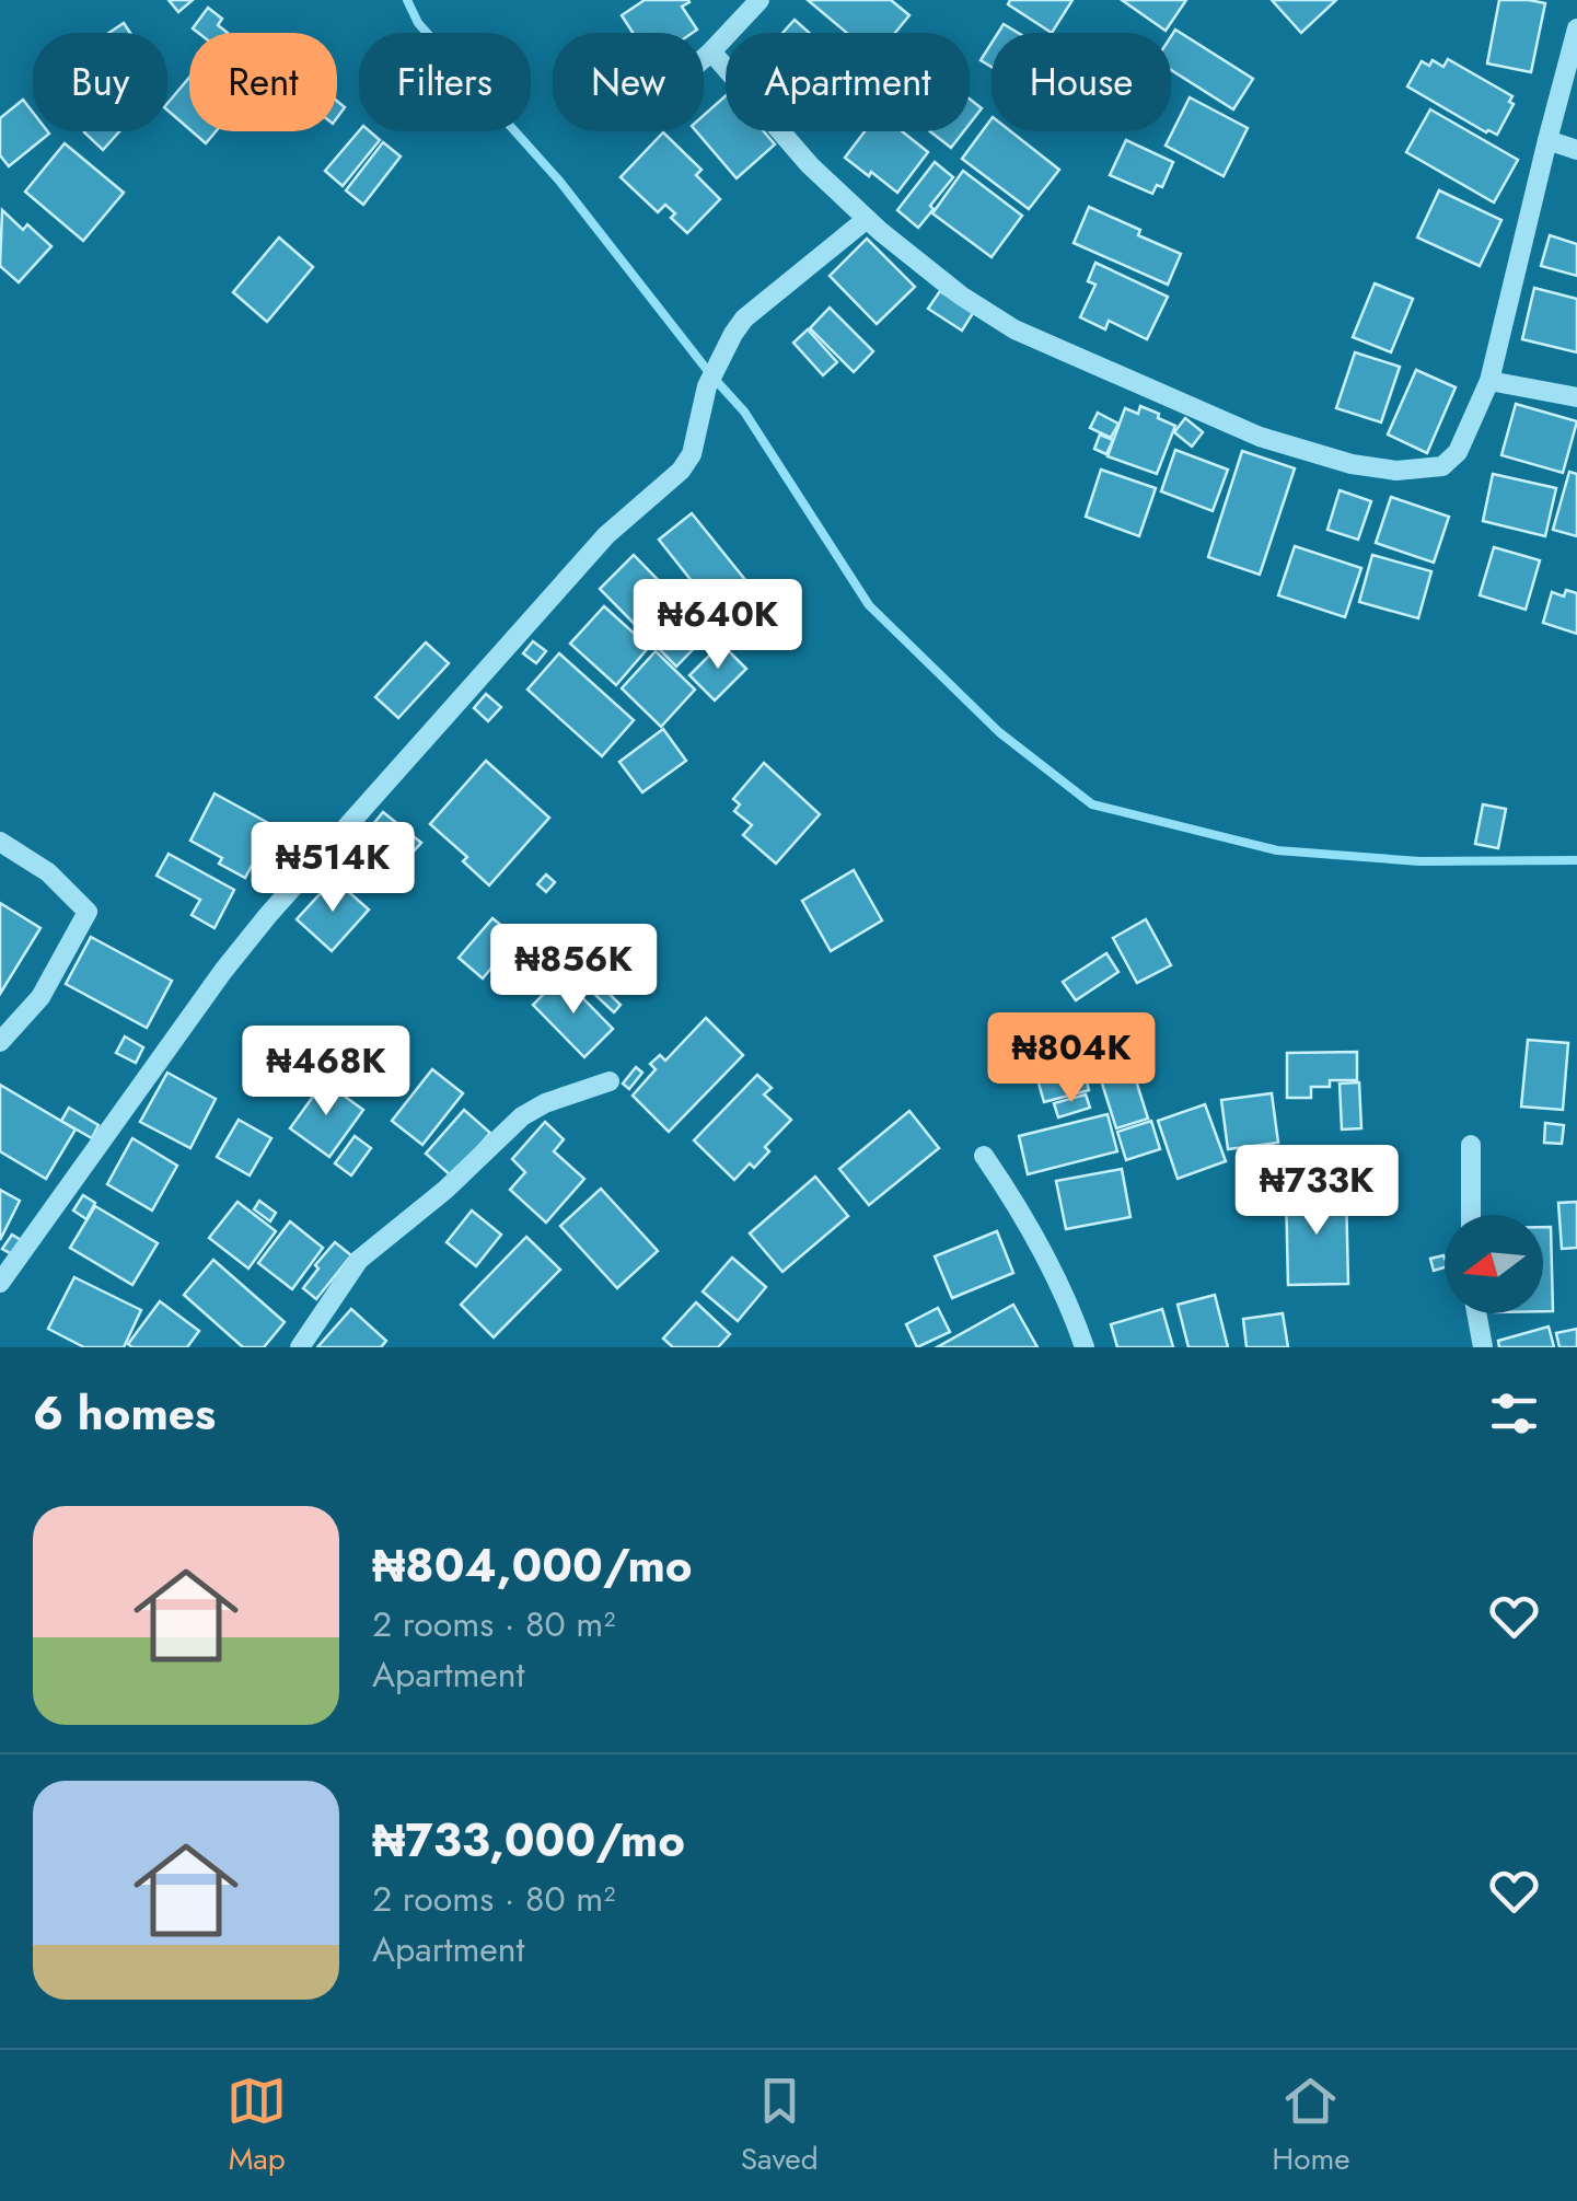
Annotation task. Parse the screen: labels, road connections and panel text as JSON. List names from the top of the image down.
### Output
{
  "north": "left",
  "page": {
    "chip": [
      "Buy",
      "Rent",
      "Filters",
      "New",
      "Apartment",
      "House"
    ],
    "price": [
      "₦640K",
      "₦514K",
      "₦856K",
      "₦804K",
      "₦468K",
      "₦733K"
    ],
    "heading": "6 homes",
    "list": [
      {
        "name": "₦804,000/mo",
        "note": "2 rooms · 80 m² · Apartment"
      },
      {
        "name": "₦733,000/mo",
        "note": "2 rooms · 80 m² · Apartment"
      }
    ],
    "tabs": ["Map", "Saved", "Home"]
  }
}
